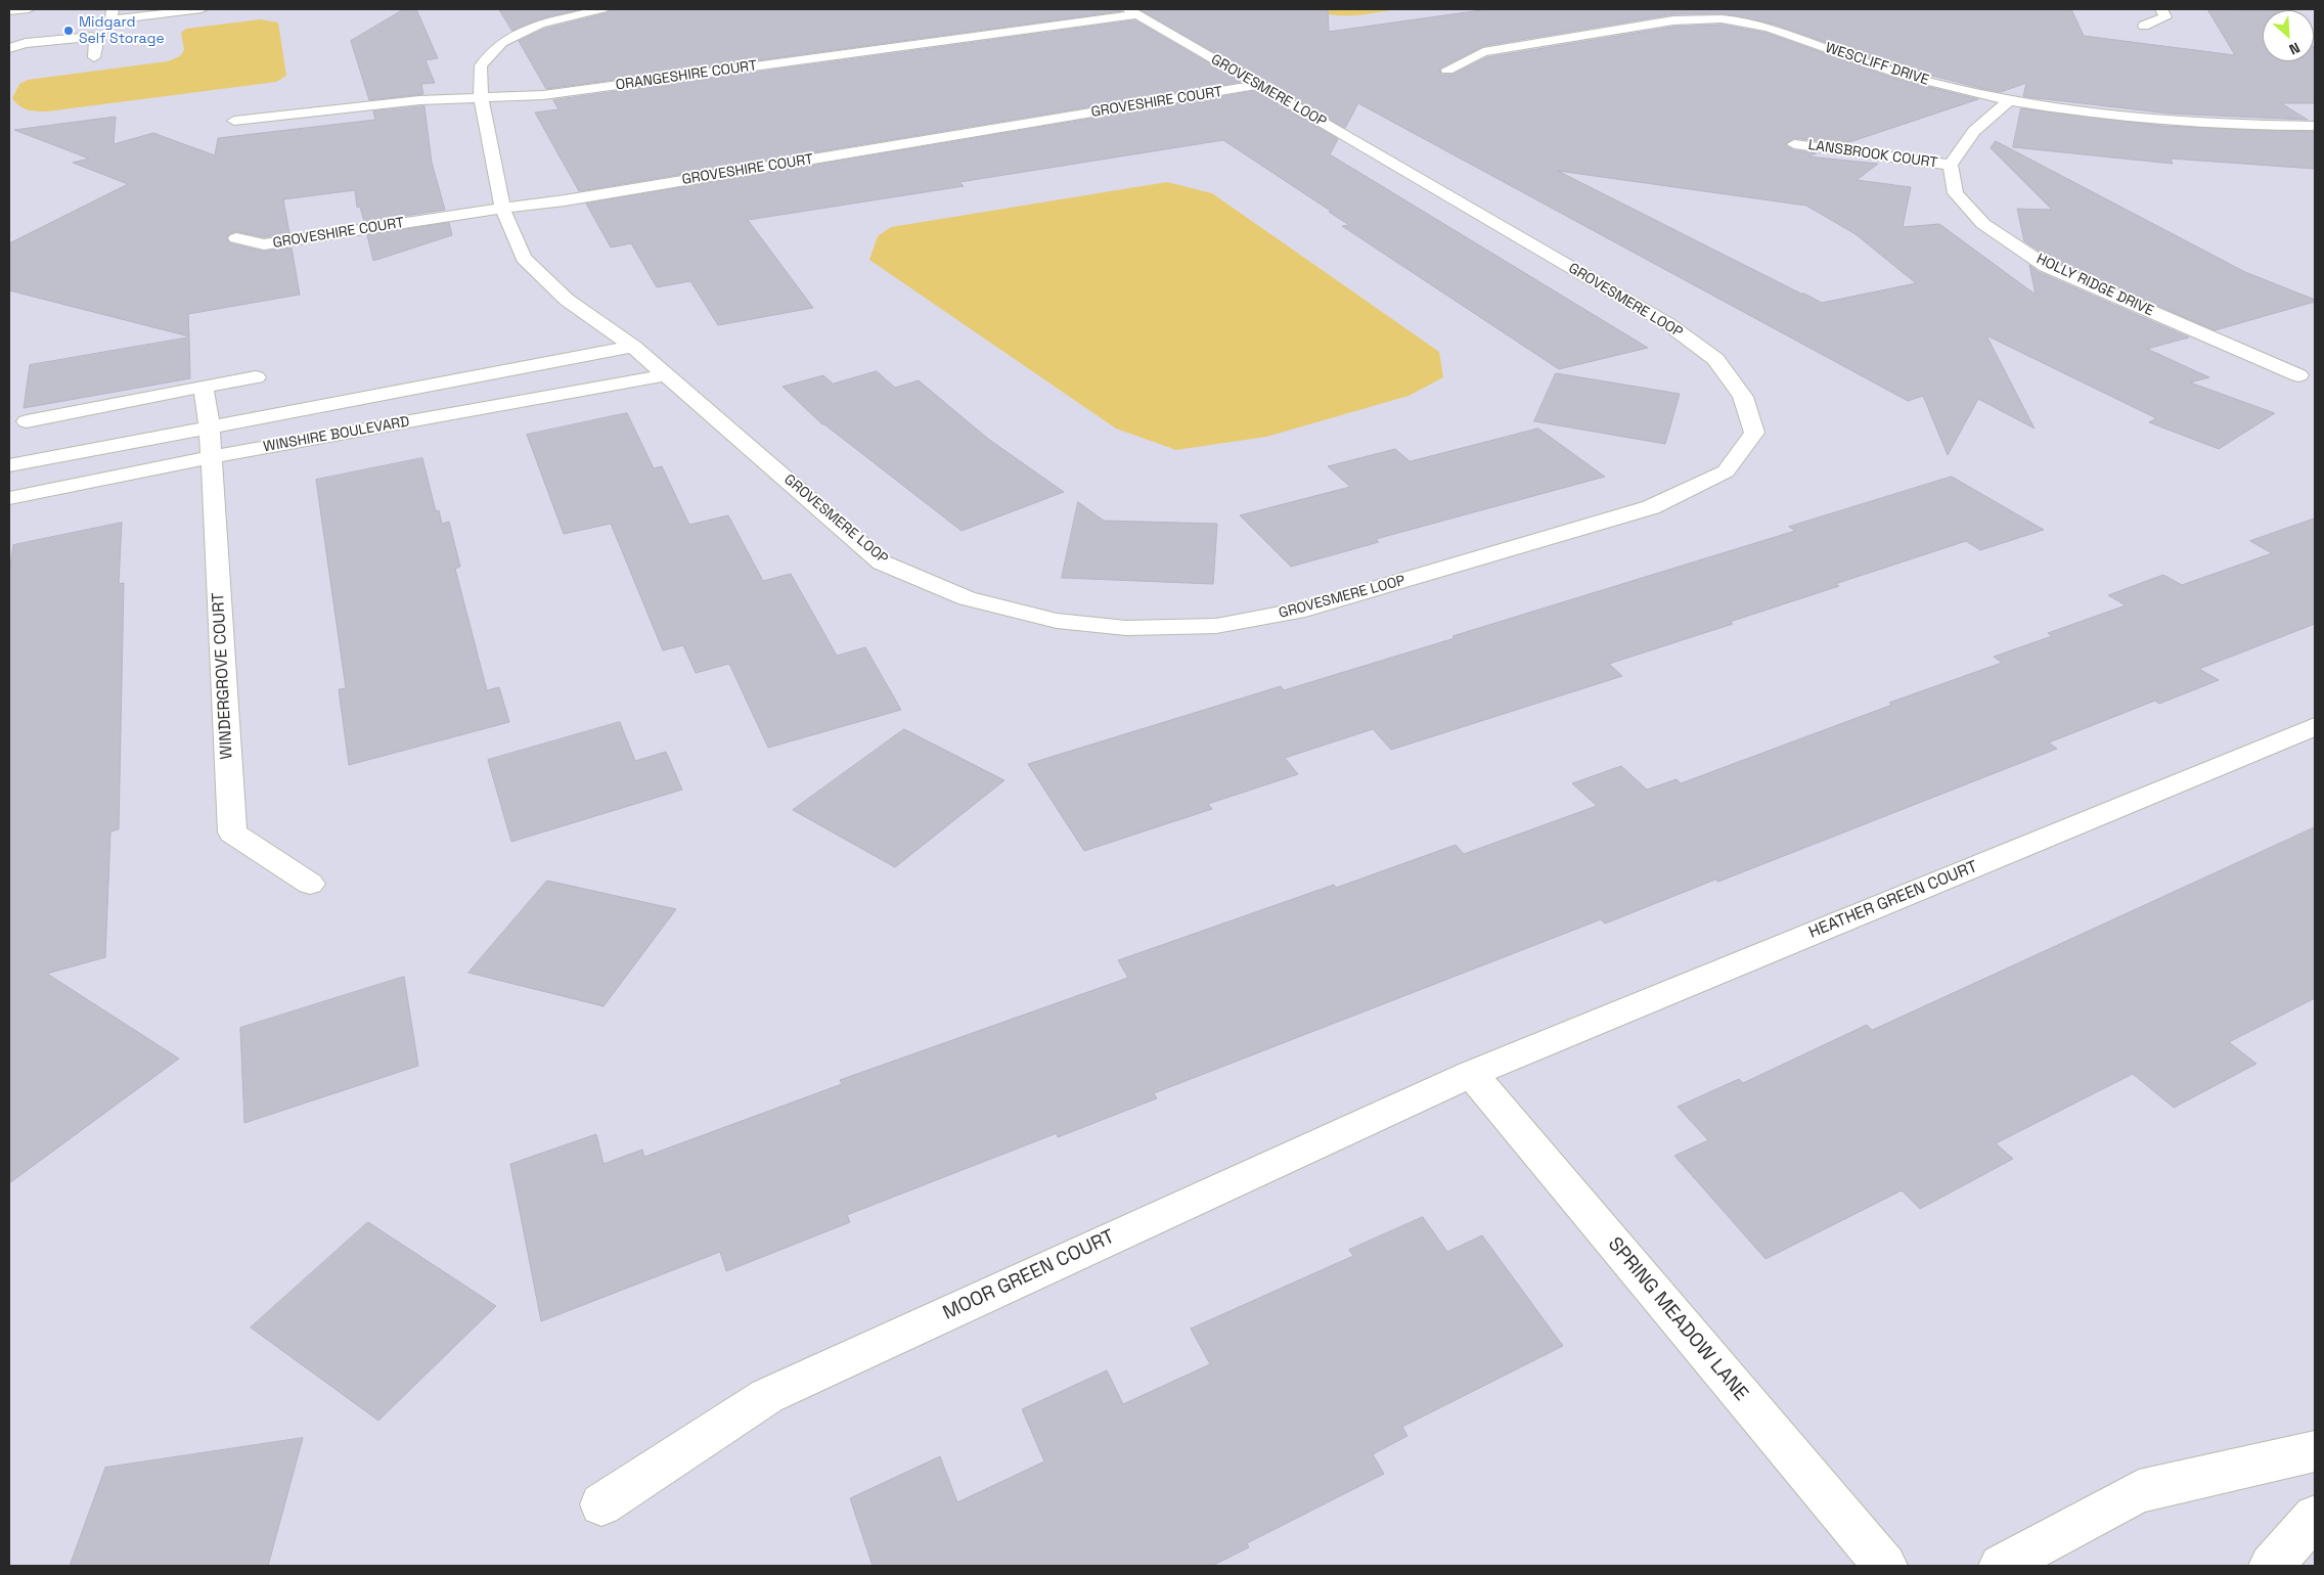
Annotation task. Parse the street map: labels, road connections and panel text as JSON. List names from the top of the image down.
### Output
{
  "streets": {
    "street": [
      "WESCLIFF DRIVE",
      "ORANGESHIRE COURT",
      "GROVESMERE LOOP",
      "GROVESHIRE COURT",
      "LANSBROOK COURT",
      "HOLLY RIDGE DRIVE",
      "WINSHIRE BOULEVARD",
      "WINDERGROVE COURT",
      "HEATHER GREEN COURT",
      "MOOR GREEN COURT",
      "SPRING MEADOW LANE"
    ]
  },
  "crossings": [
    ["ORANGESHIRE COURT", "GROVESMERE LOOP"],
    ["GROVESMERE LOOP", "GROVESHIRE COURT"],
    ["GROVESMERE LOOP", "WINSHIRE BOULEVARD"],
    ["LANSBROOK COURT", "HOLLY RIDGE DRIVE"],
    ["WINSHIRE BOULEVARD", "WINDERGROVE COURT"],
    ["HEATHER GREEN COURT", "MOOR GREEN COURT"],
    ["HEATHER GREEN COURT", "SPRING MEADOW LANE"],
    ["MOOR GREEN COURT", "SPRING MEADOW LANE"]
  ],
  "places": ["Midgard Self Storage"],
  "north": "bottom right"
}
